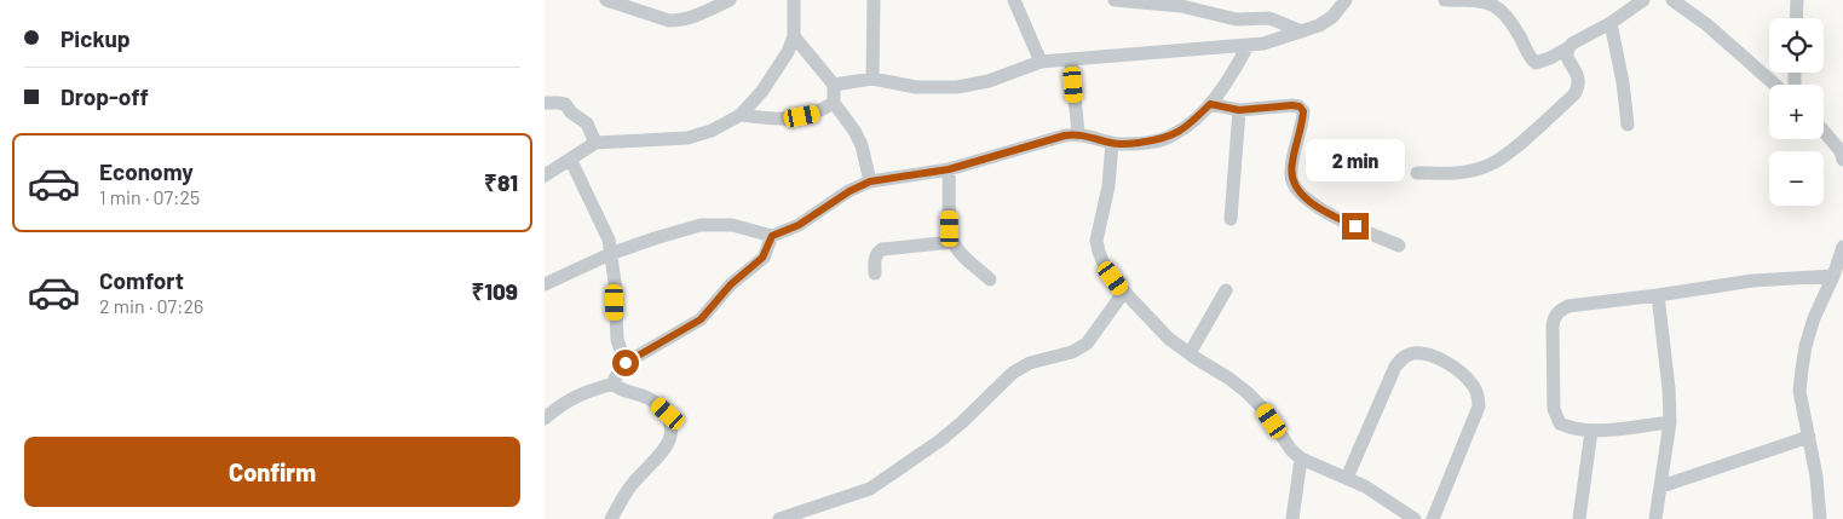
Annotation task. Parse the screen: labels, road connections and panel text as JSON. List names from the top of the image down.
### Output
{
  "page": {
    "banner": ["Pickup", "Drop-off"],
    "map_buttons": ["+", "−"],
    "list": [
      {
        "name": "Economy",
        "note": "1 min · 07:25",
        "value": "₹81"
      },
      {
        "name": "Comfort",
        "note": "2 min · 07:26",
        "value": "₹109"
      }
    ],
    "bubble": "2 min",
    "buttons": "Confirm"
  }
}
